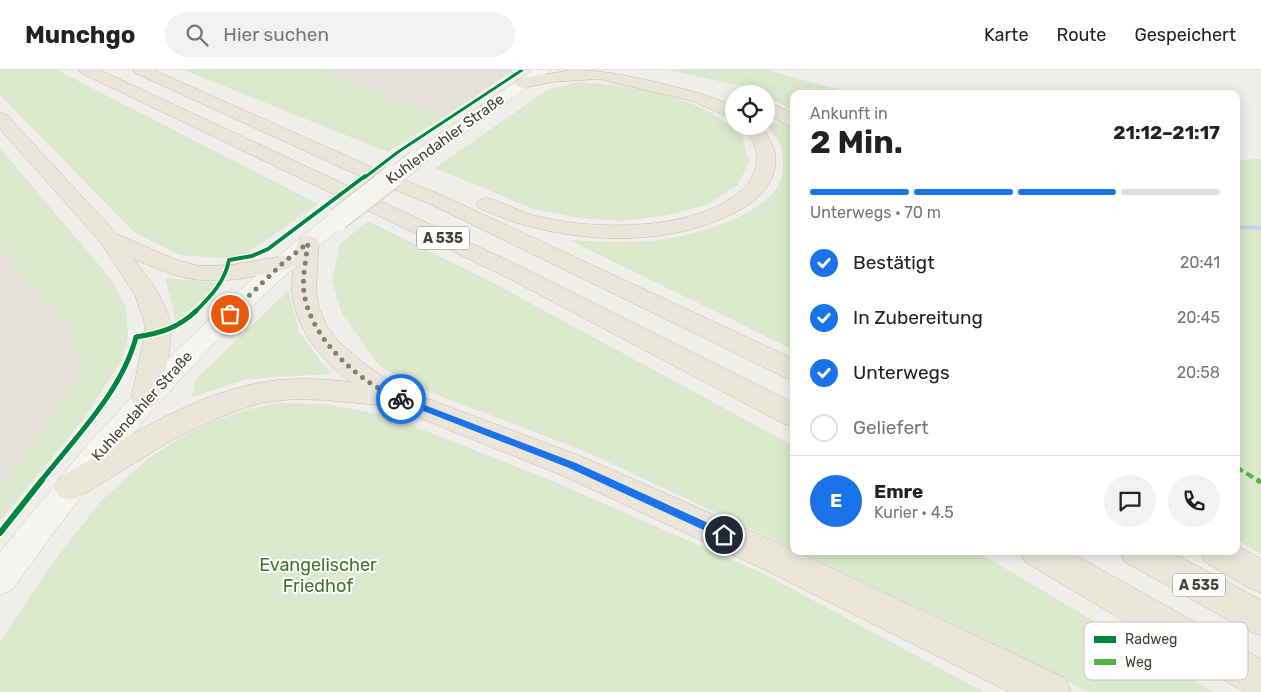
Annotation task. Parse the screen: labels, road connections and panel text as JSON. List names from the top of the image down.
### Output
{
  "streets": {
    "highway": ["A 535"],
    "main road": ["Kuhlendahler Straße"]
  },
  "parks": ["Evangelischer Friedhof"],
  "legend": ["Radweg", "Weg"],
  "page": {
    "header": "Munchgo",
    "search": "Hier suchen",
    "nav": ["Karte", "Route", "Gespeichert"],
    "heading": ["2 Min.", "Ankunft in", "21:12–21:17"],
    "panel": ["Emre", "Kurier · 4.5"],
    "bar": "Unterwegs · 70 m",
    "list": [
      ["Bestätigt", "20:41"],
      ["In Zubereitung", "20:45"],
      ["Unterwegs", "20:58"],
      "Geliefert"
    ],
    "round": "E"
  }
}
